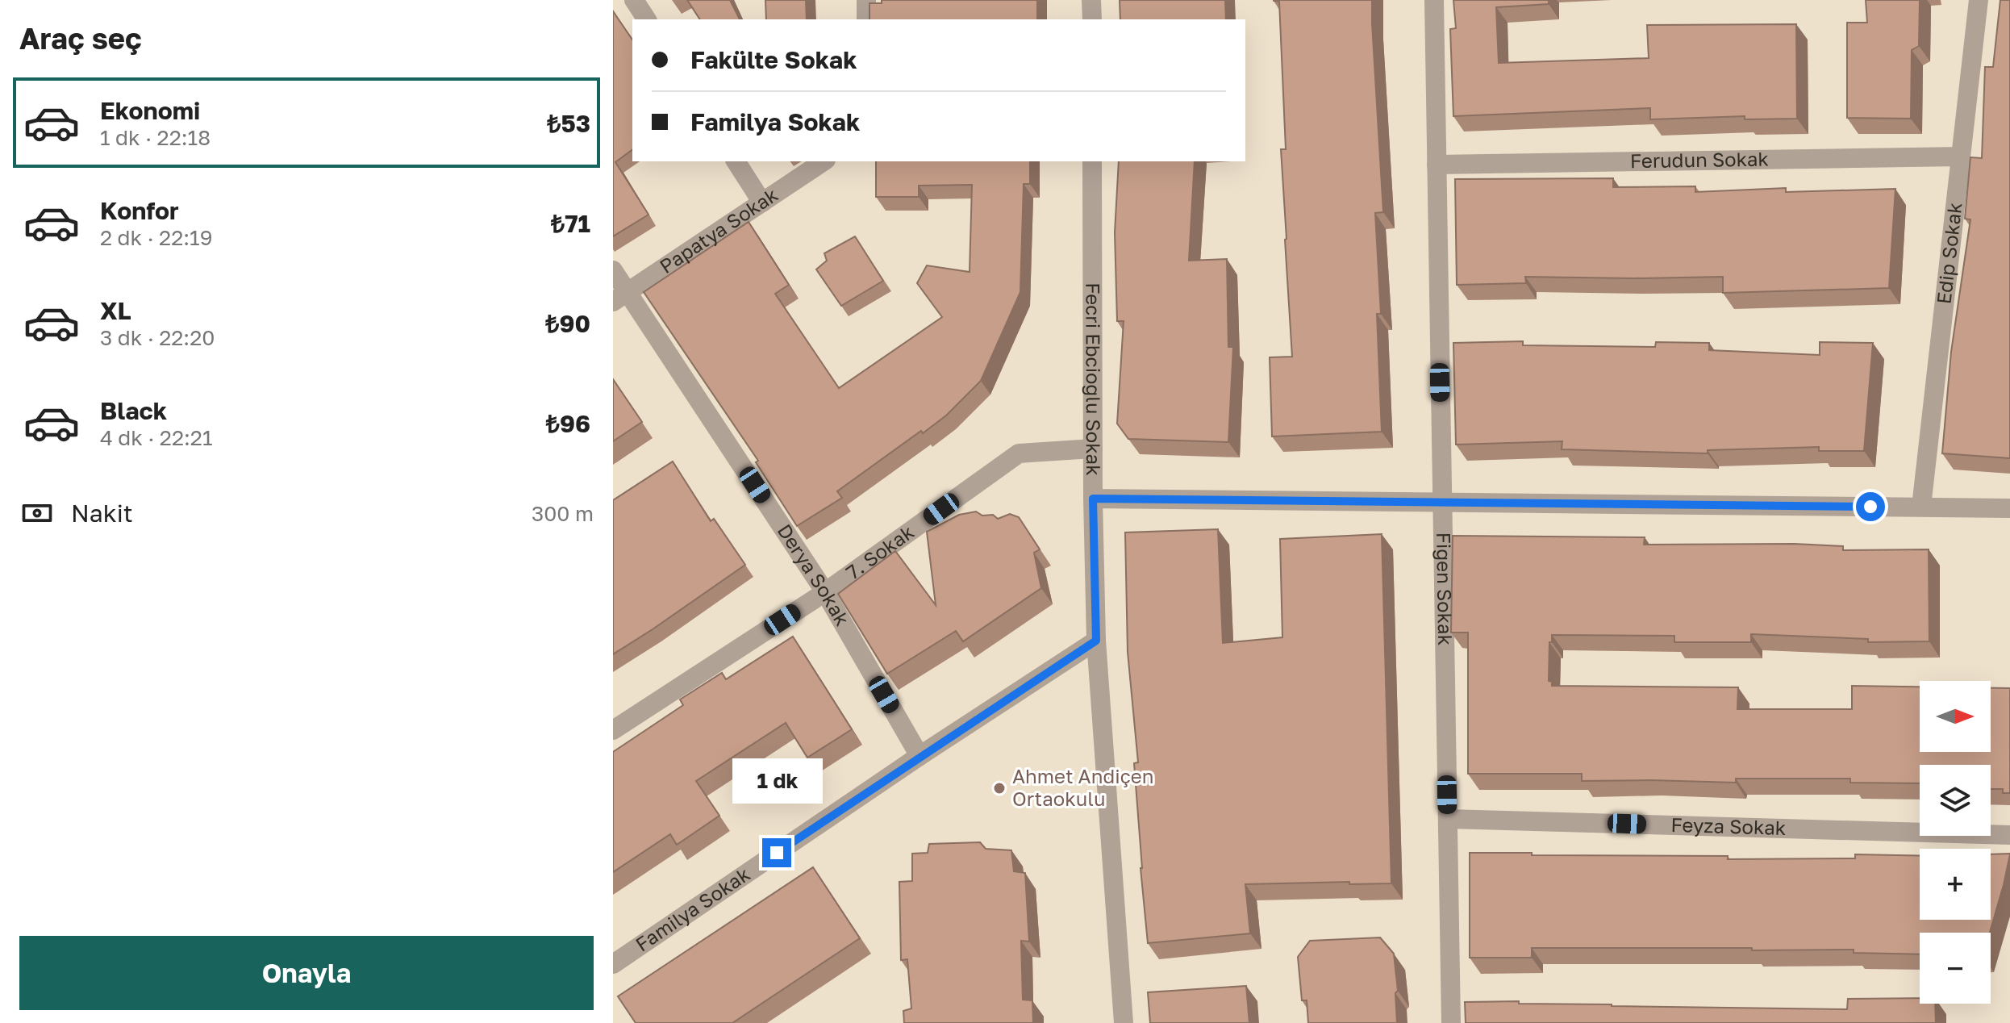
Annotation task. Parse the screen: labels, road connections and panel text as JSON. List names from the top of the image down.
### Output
{
  "streets": {
    "street": [
      "Ferudun Sokak",
      "Papatya Sokak",
      "Edip Sokak",
      "Fecri Ebcioğlu Sokak",
      "7. Sokak",
      "Derya Sokak",
      "Figen Sokak",
      "Feyza Sokak",
      "Familya Sokak"
    ]
  },
  "crossings": [
    ["Ferudun Sokak", "Edip Sokak"],
    ["Ferudun Sokak", "Figen Sokak"],
    ["Papatya Sokak", "Derya Sokak"],
    ["Fecri Ebcioğlu Sokak", "7. Sokak"],
    ["Fecri Ebcioğlu Sokak", "Familya Sokak"],
    ["7. Sokak", "Derya Sokak"],
    ["Derya Sokak", "Familya Sokak"],
    ["Figen Sokak", "Feyza Sokak"]
  ],
  "places": ["Ahmet Andiçen Ortaokulu"],
  "north": "right",
  "page": {
    "heading": "Araç seç",
    "banner": ["Fakülte Sokak", "Familya Sokak"],
    "list": [
      {
        "name": "Ekonomi",
        "note": "1 dk · 22:18",
        "value": "₺53"
      },
      {
        "name": "Konfor",
        "note": "2 dk · 22:19",
        "value": "₺71"
      },
      {
        "name": "XL",
        "note": "3 dk · 22:20",
        "value": "₺90"
      },
      {
        "name": "Black",
        "note": "4 dk · 22:21",
        "value": "₺96"
      }
    ],
    "pay": ["Nakit", "300 m"],
    "map_buttons": ["+", "−"],
    "bubble": "1 dk",
    "buttons": "Onayla"
  }
}
